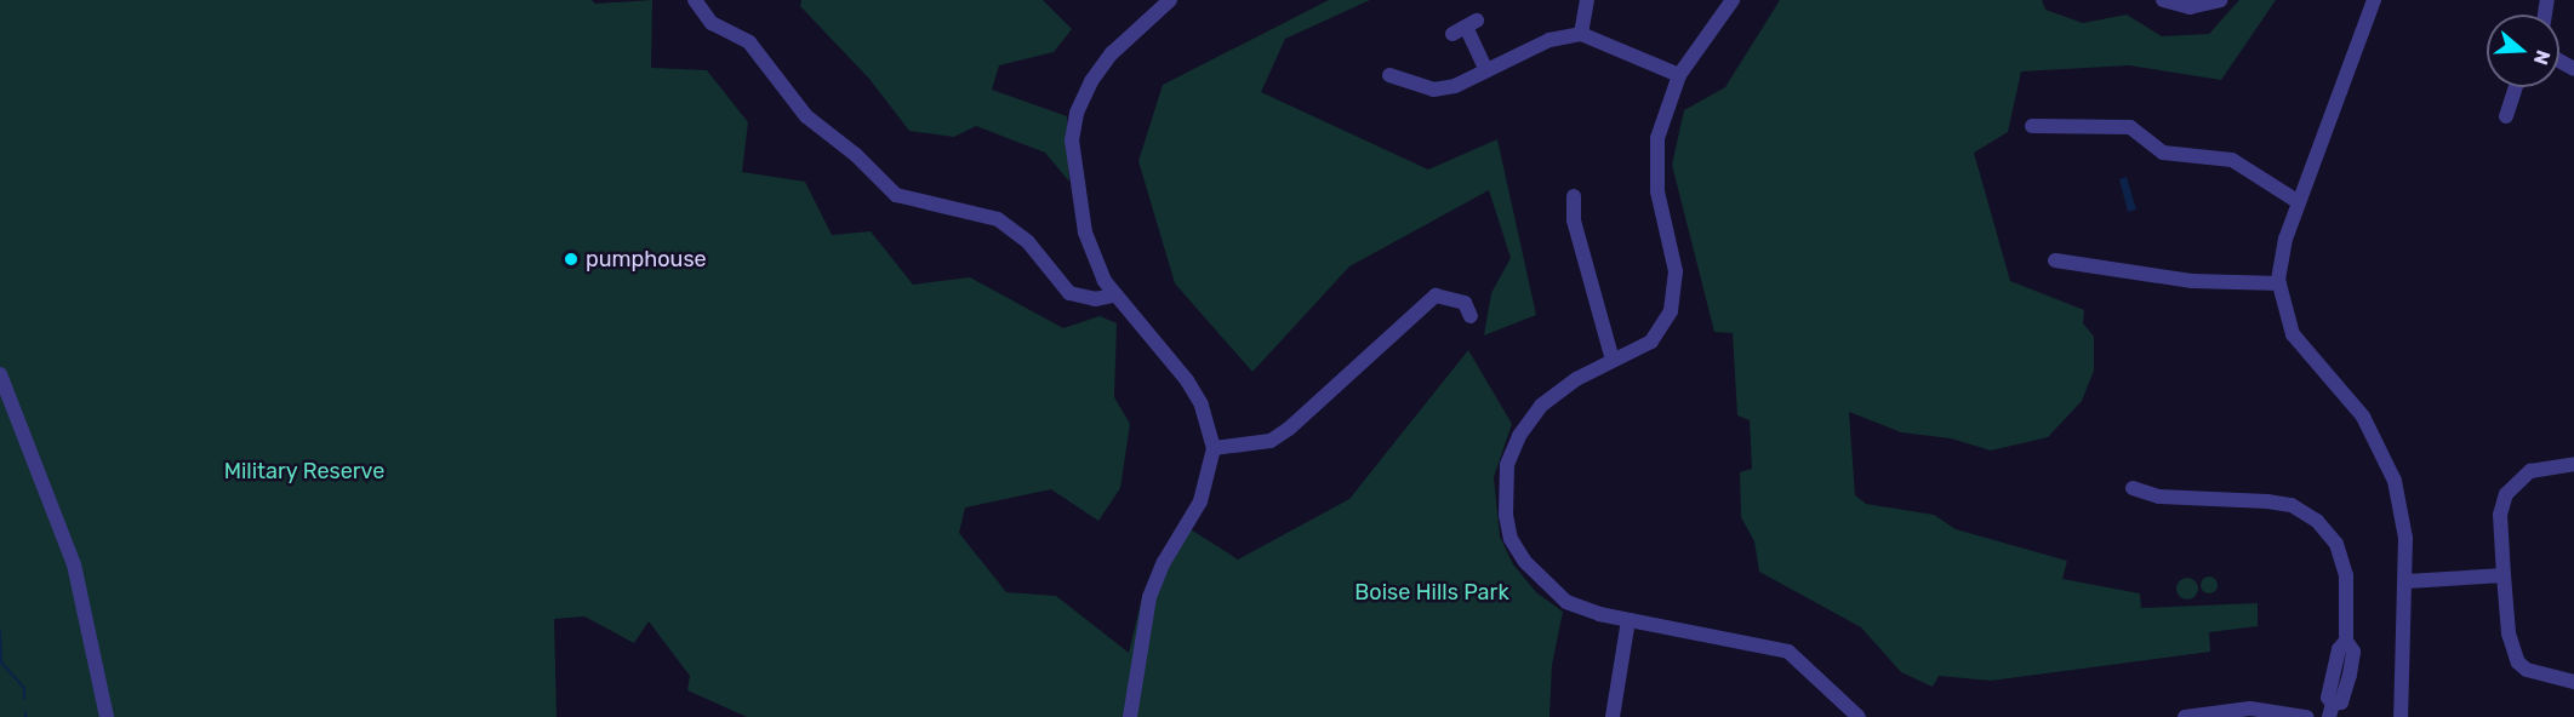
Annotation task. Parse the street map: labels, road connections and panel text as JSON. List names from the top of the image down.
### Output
{
  "parks": ["Military Reserve", "Boise Hills Park"],
  "places": ["pumphouse"],
  "north": "right"
}
